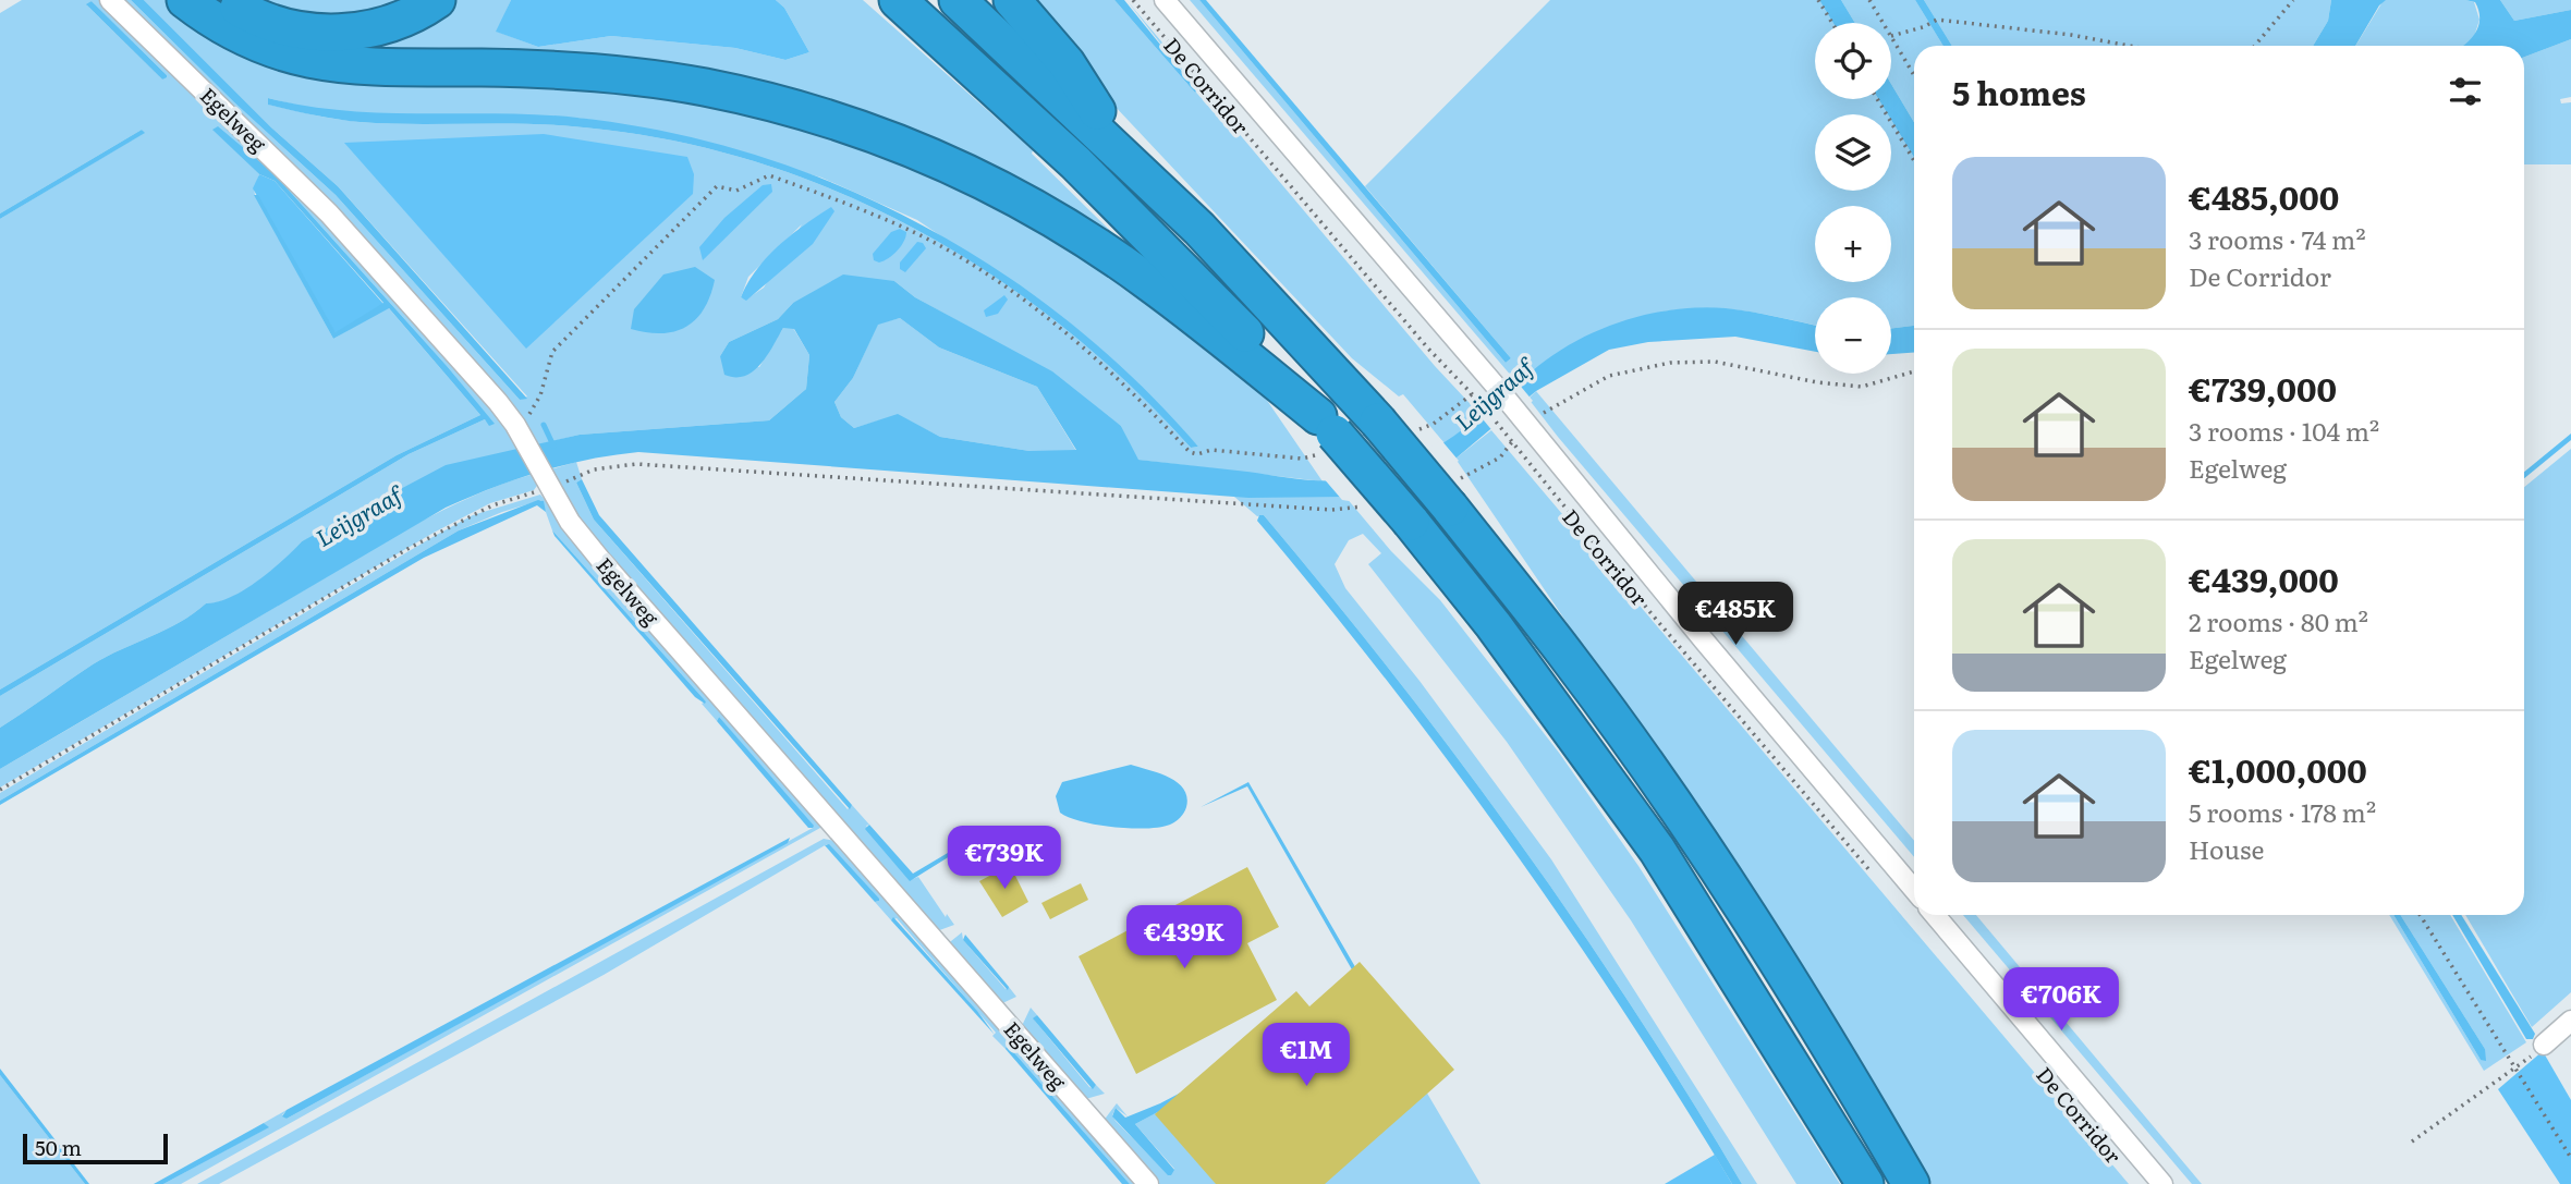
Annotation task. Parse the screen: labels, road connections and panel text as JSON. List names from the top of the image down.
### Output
{
  "streets": {
    "street": ["De Corridor", "Egelweg"]
  },
  "water": ["Leijgraaf"],
  "scale_bar": "50 m",
  "page": {
    "map_buttons": ["+", "−"],
    "heading": "5 homes",
    "list": [
      {
        "name": "€485,000",
        "note": "3 rooms · 74 m² · De Corridor"
      },
      {
        "name": "€739,000",
        "note": "3 rooms · 104 m² · Egelweg"
      },
      {
        "name": "€439,000",
        "note": "2 rooms · 80 m² · Egelweg"
      },
      {
        "name": "€1,000,000",
        "note": "5 rooms · 178 m² · House"
      }
    ],
    "price": [
      "€485K",
      "€739K",
      "€439K",
      "€706K",
      "€1M"
    ],
    "scale": "50 m"
  }
}
